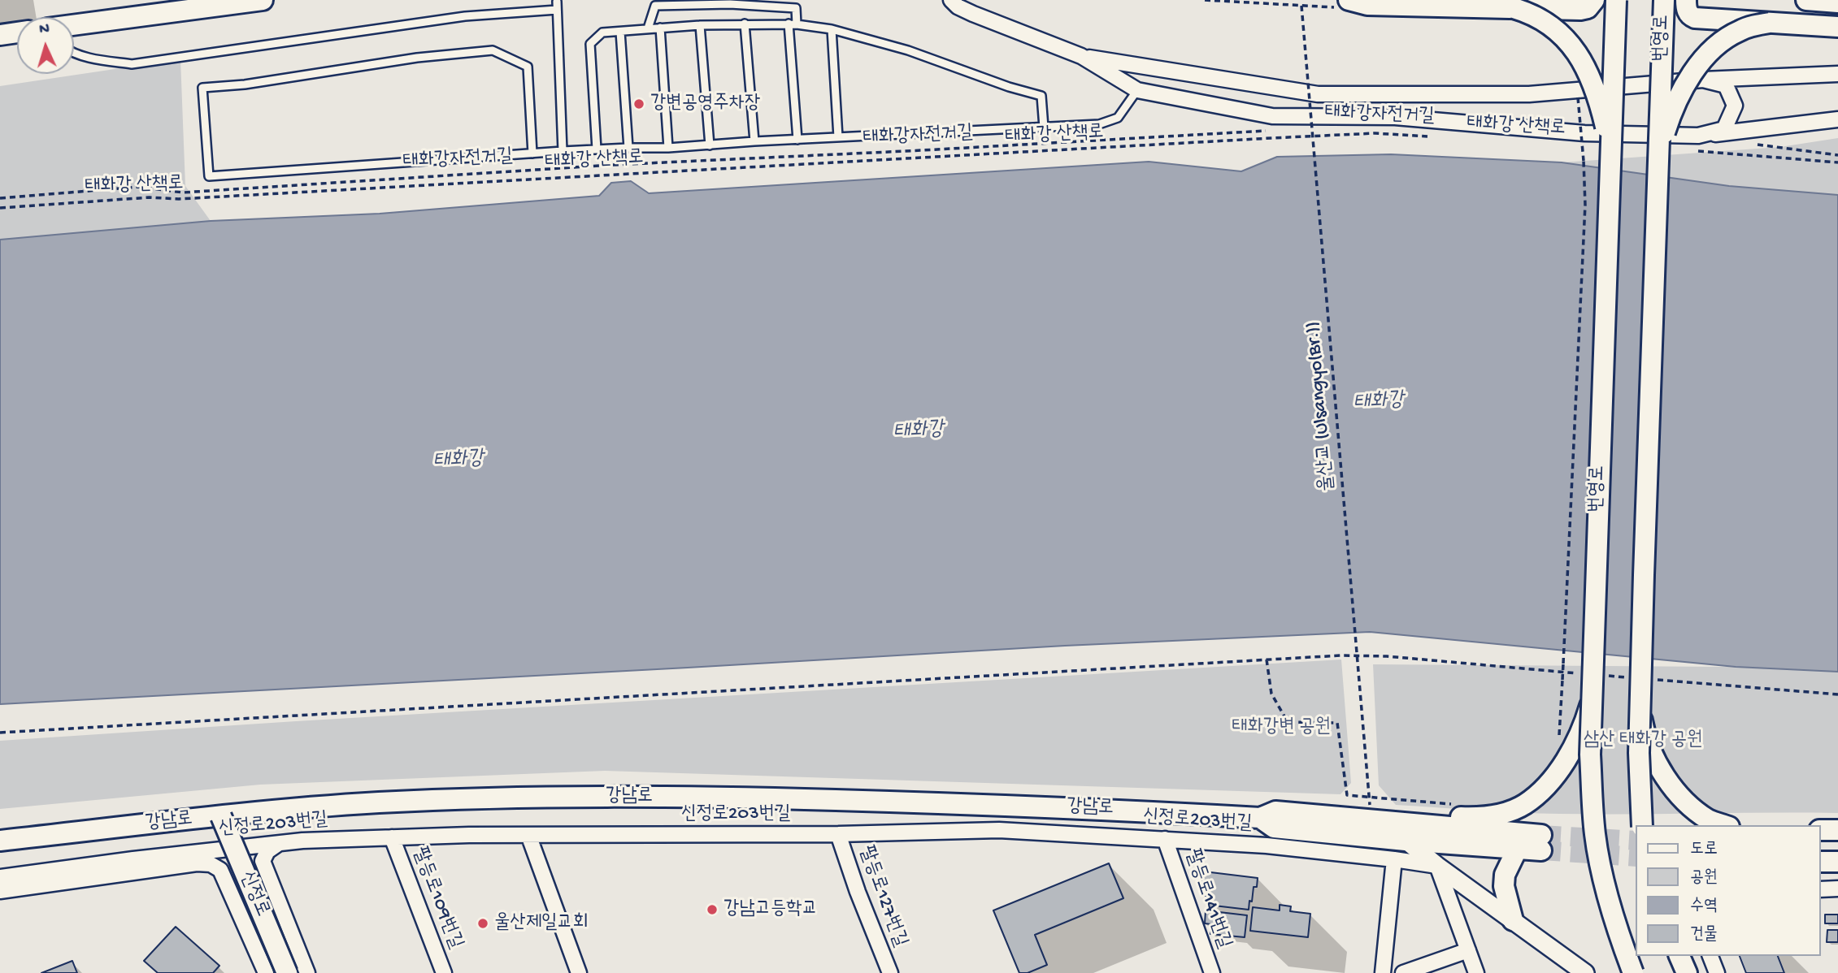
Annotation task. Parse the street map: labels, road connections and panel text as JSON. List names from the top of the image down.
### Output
{
  "streets": {
    "main road": ["번영로", "강남로", "신정로"],
    "street": [
      "신정로203번길",
      "팔등로127번길",
      "팔등로109번길",
      "팔등로141번길"
    ],
    "path": ["태화강자전거길", "태화강 산책로", "울산교 (Ulsangyo(Br.))"]
  },
  "crossings": [
    ["울산교 (Ulsangyo(Br.))", "강남로"],
    ["강남로", "신정로"],
    ["신정로203번길", "팔등로127번길"],
    ["신정로203번길", "팔등로109번길"],
    ["신정로203번길", "팔등로141번길"]
  ],
  "water": ["태화강"],
  "parks": ["태화강변 공원", "삼산 태화강 공원"],
  "places": ["강변공영주차장", "강남고등학교", "울산제일교회"],
  "legend": [
    "도로",
    "공원",
    "수역",
    "건물"
  ],
  "north": "top"
}
